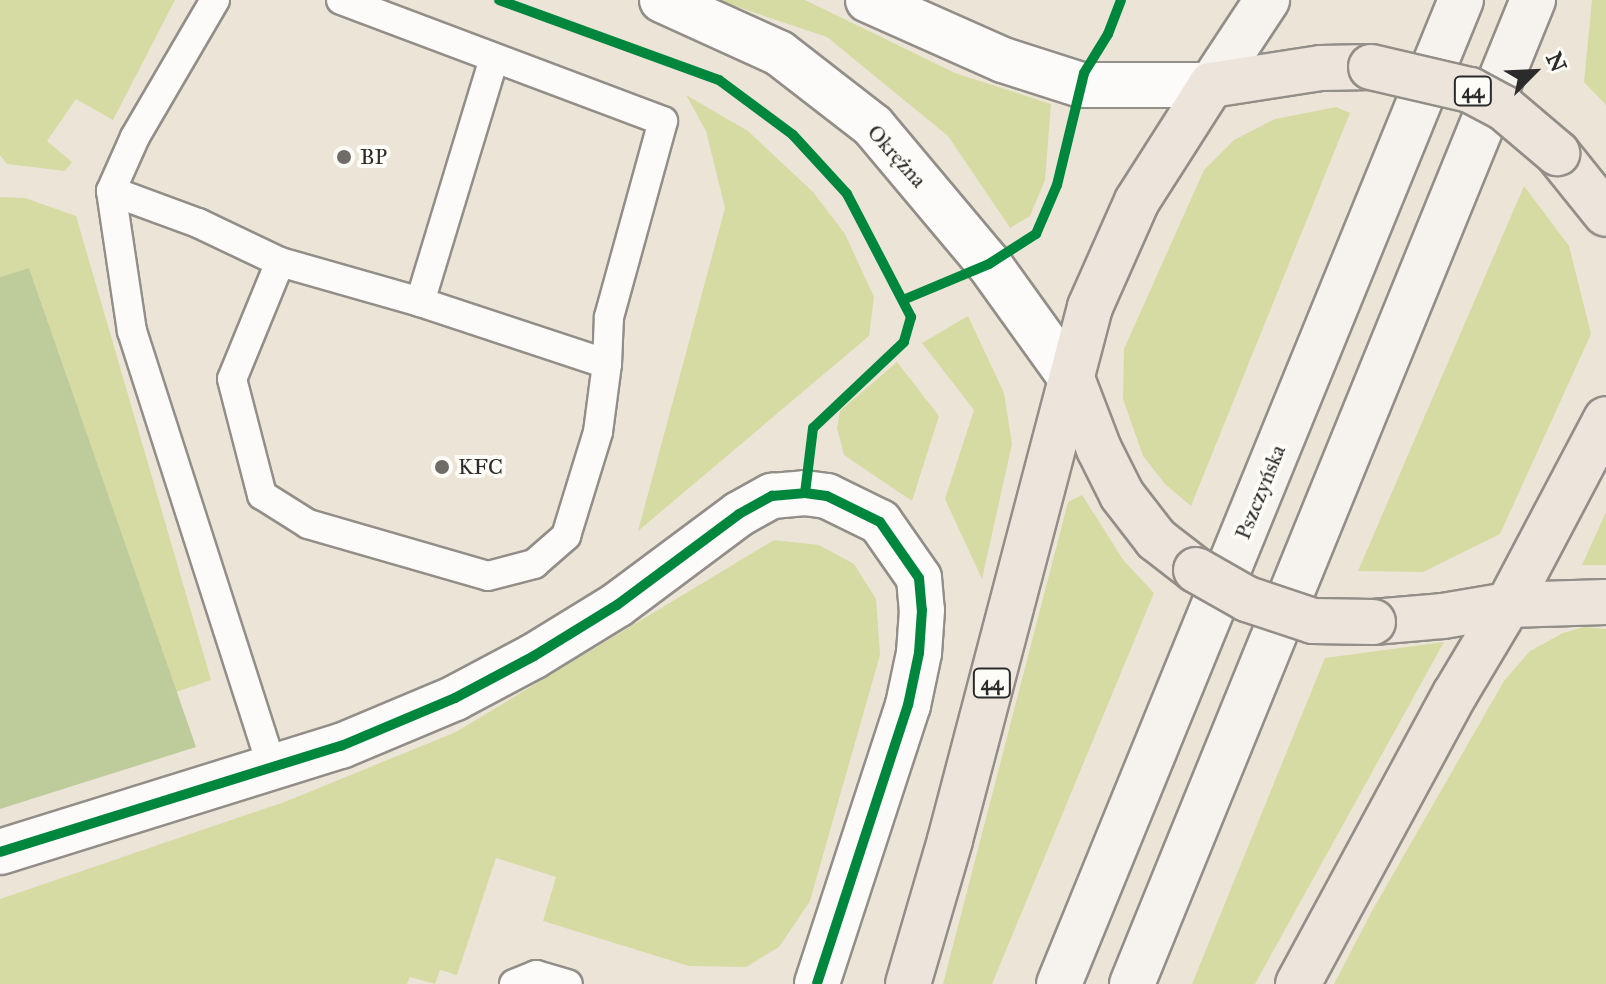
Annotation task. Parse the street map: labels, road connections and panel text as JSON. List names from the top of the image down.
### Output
{
  "streets": {
    "main road": ["44", "Pszczyńska"],
    "street": ["Okrężna"]
  },
  "crossings": [
    ["44", "Okrężna"]
  ],
  "places": ["BP", "KFC"],
  "north": "top right"
}
